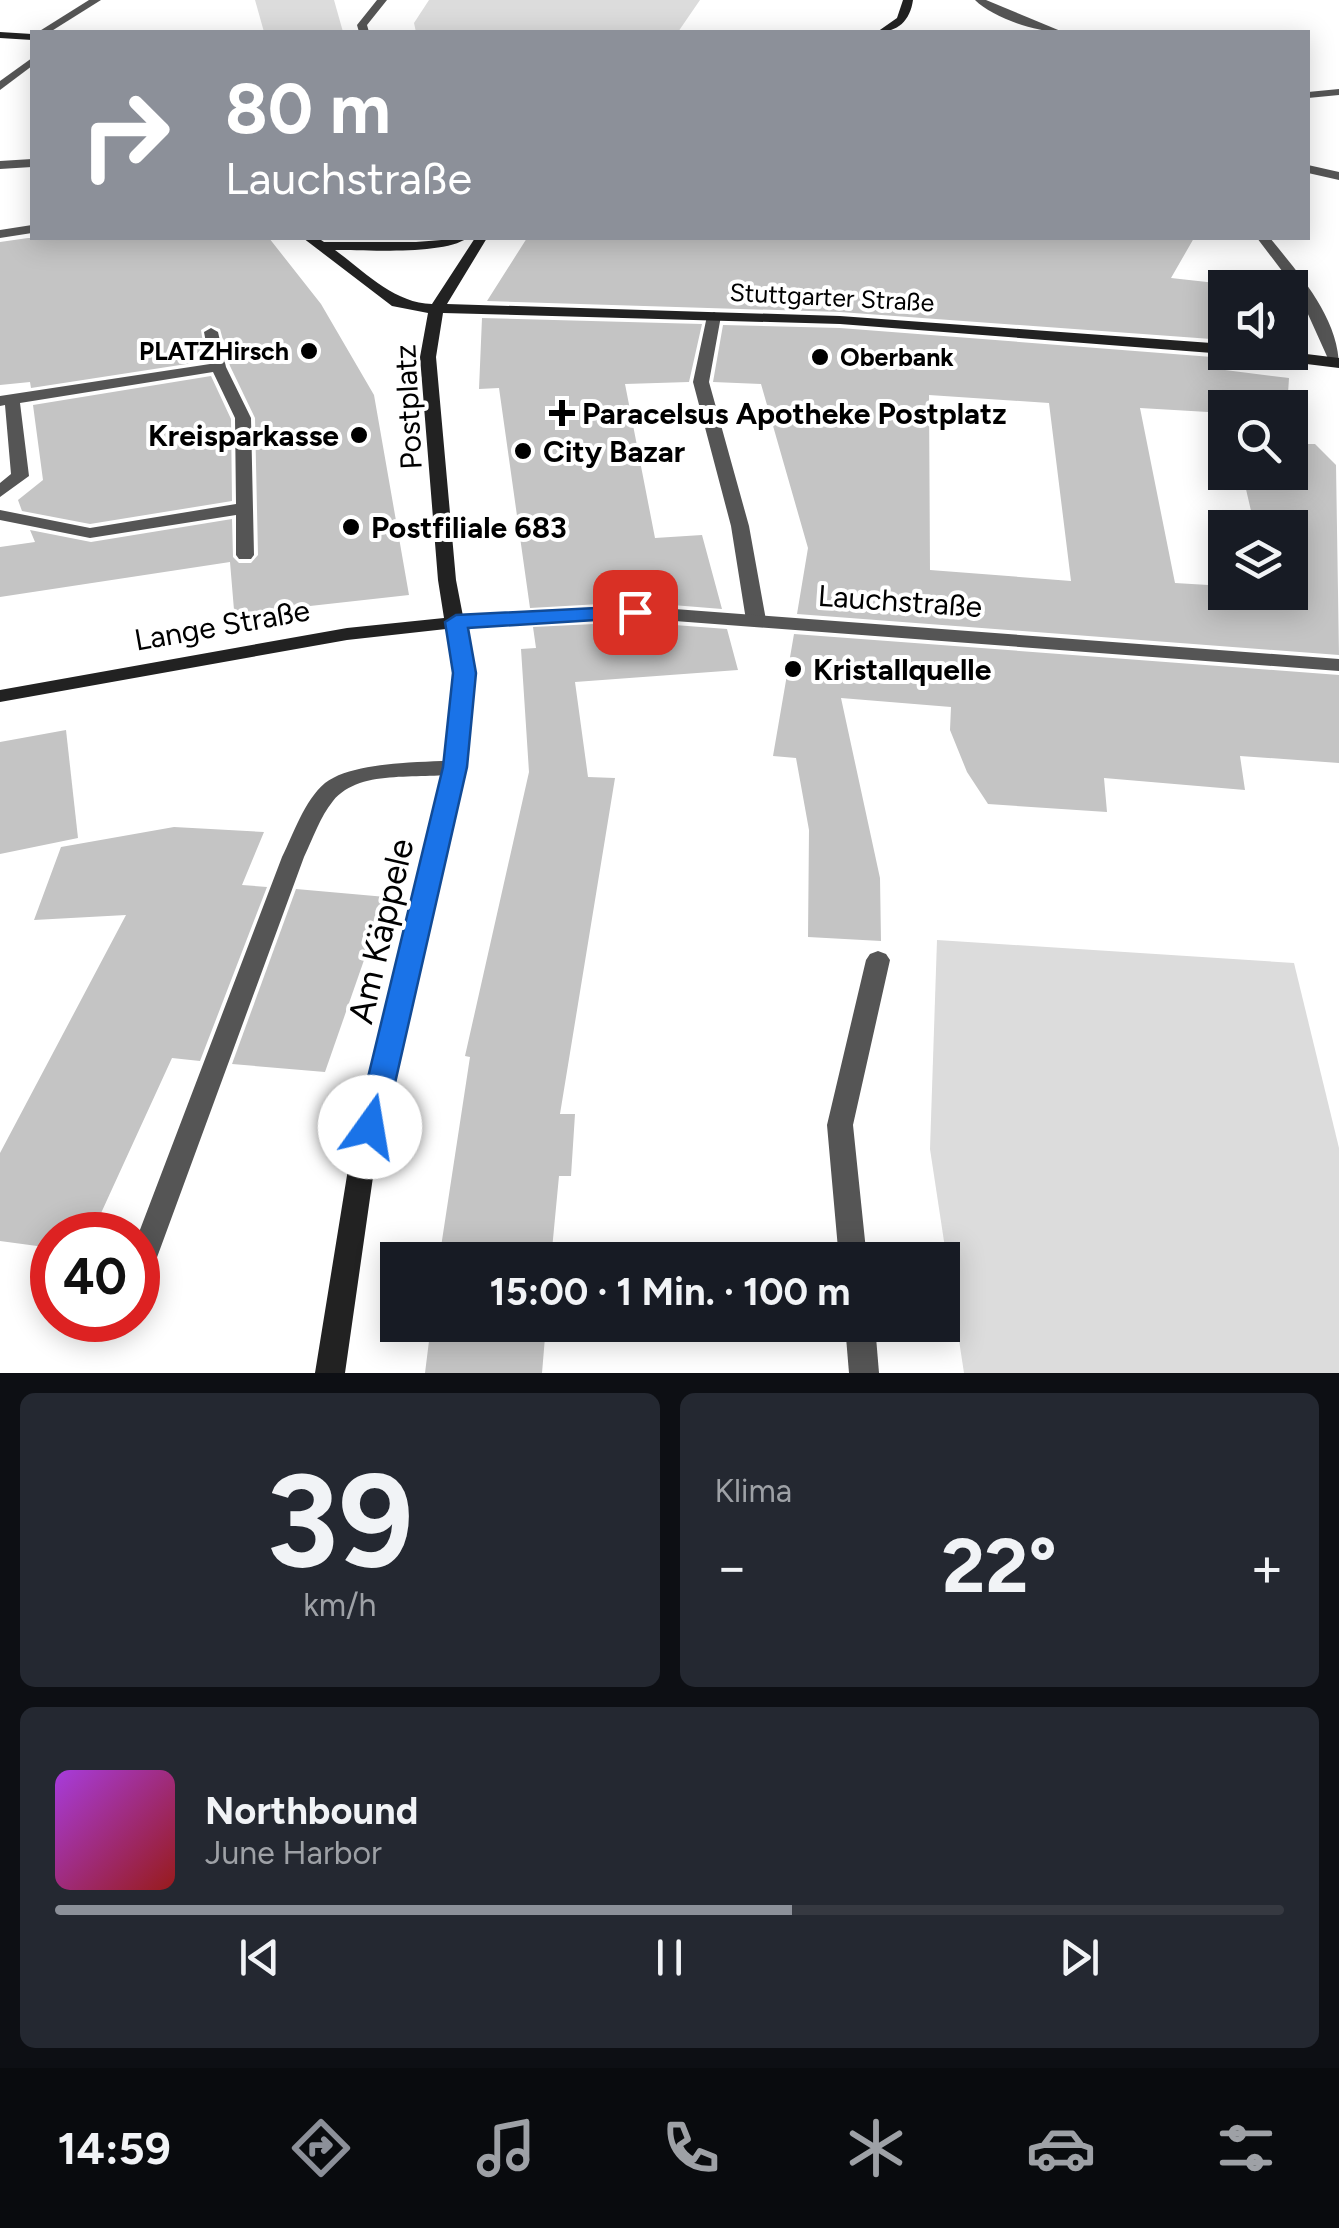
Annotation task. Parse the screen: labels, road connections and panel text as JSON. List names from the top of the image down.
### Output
{
  "streets": {
    "main road": [
      "Stuttgarter Straße",
      "Postplatz",
      "Lange Straße",
      "Am Käppele"
    ],
    "street": ["Lauchstraße"]
  },
  "crossings": [
    ["Stuttgarter Straße", "Postplatz"],
    ["Postplatz", "Lauchstraße"],
    ["Postplatz", "Lange Straße"],
    ["Postplatz", "Am Käppele"],
    ["Lauchstraße", "Lange Straße"],
    ["Lauchstraße", "Am Käppele"],
    ["Lange Straße", "Am Käppele"]
  ],
  "places": {
    "other": [
      "PLATZHirsch",
      "Oberbank",
      "Kreisparkasse",
      "City Bazar",
      "Postfiliale 683",
      "Kristallquelle"
    ],
    "health": ["Paracelsus Apotheke Postplatz"]
  },
  "page": {
    "turn": ["80 m", "Lauchstraße"],
    "limit": "40",
    "trip": "15:00 · 1 Min. · 100 m",
    "tile": [
      ["39", "km/h"],
      "Klima"
    ],
    "heat": ["−", "22°", "+"],
    "song": ["Northbound", "June Harbor"],
    "tabs": "14:59"
  }
}
